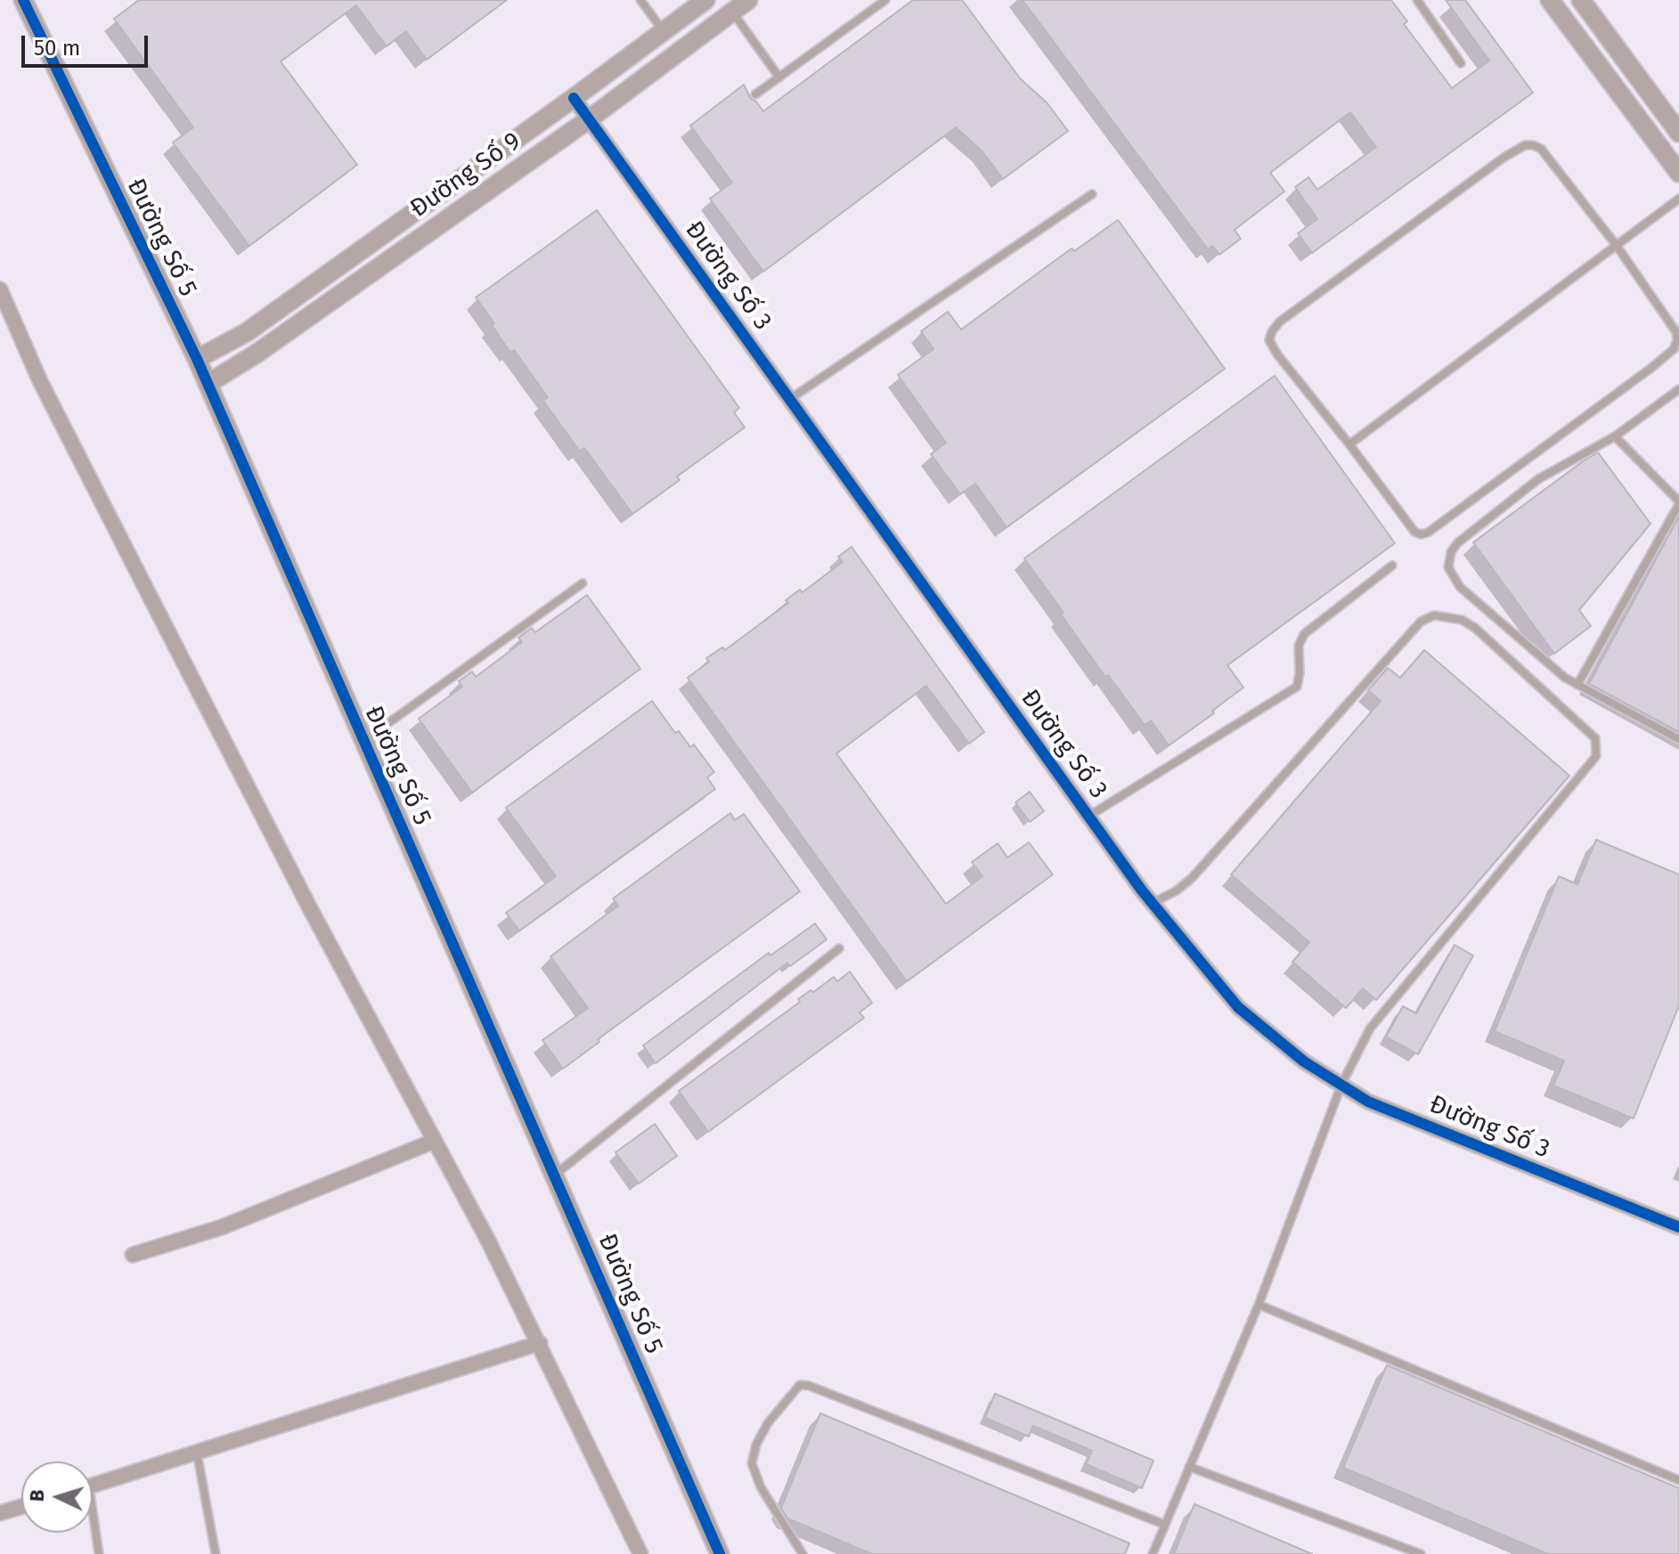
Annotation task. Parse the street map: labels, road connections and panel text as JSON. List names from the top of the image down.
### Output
{
  "streets": {
    "street": ["Đường Số 9", "Đường Số 5", "Đường Số 3"]
  },
  "crossings": [
    ["Đường Số 9", "Đường Số 5"],
    ["Đường Số 9", "Đường Số 3"]
  ],
  "scale_bar": "50 m",
  "north": "left"
}
